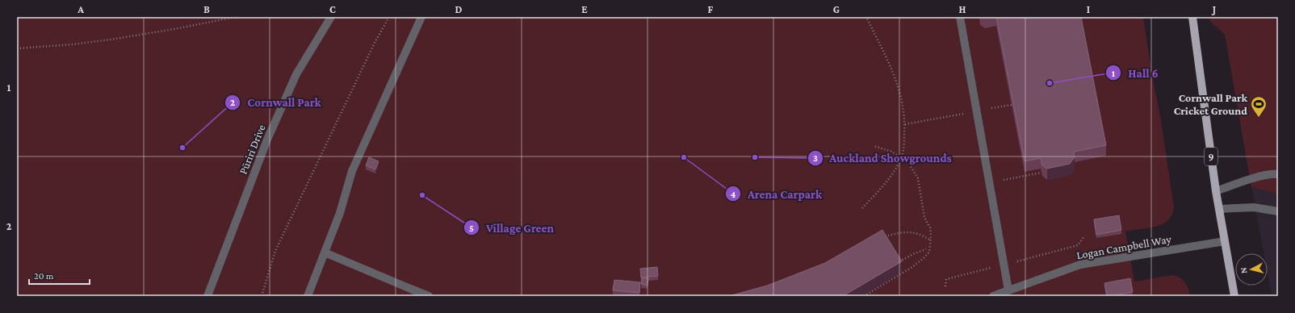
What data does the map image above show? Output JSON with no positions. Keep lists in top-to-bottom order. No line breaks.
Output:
{"streets":{"main road":["9"],"street":["Pūriri Drive","Logan Campbell Way"]},"crossings":[["9","Logan Campbell Way"]],"places":{"other":["Hall 6","Cornwall Park","Arena Carpark","Auckland Showgrounds","Village Green"],"sports":["Cornwall Park Cricket Ground"]},"scale_bar":"20 m","north":"left","grid":{"columns":["A","B","C","D","E","F","G","H","I","J"],"rows":["1","2"]}}
